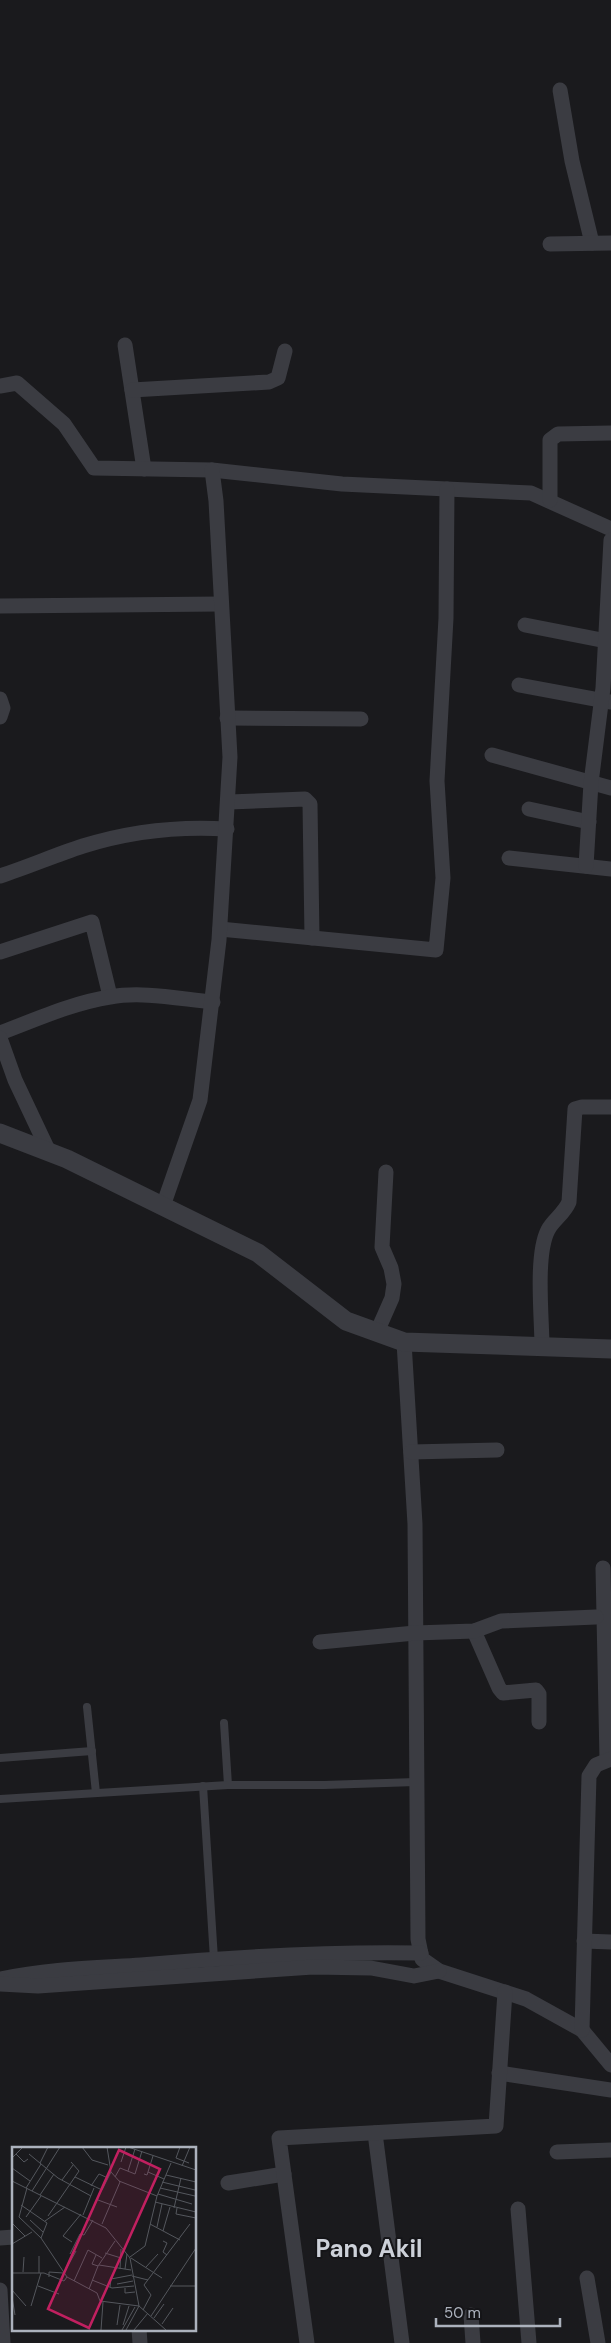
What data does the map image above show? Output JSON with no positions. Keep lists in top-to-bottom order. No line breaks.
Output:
{"districts":["Pano Akil"],"scale_bar":"50 m"}
